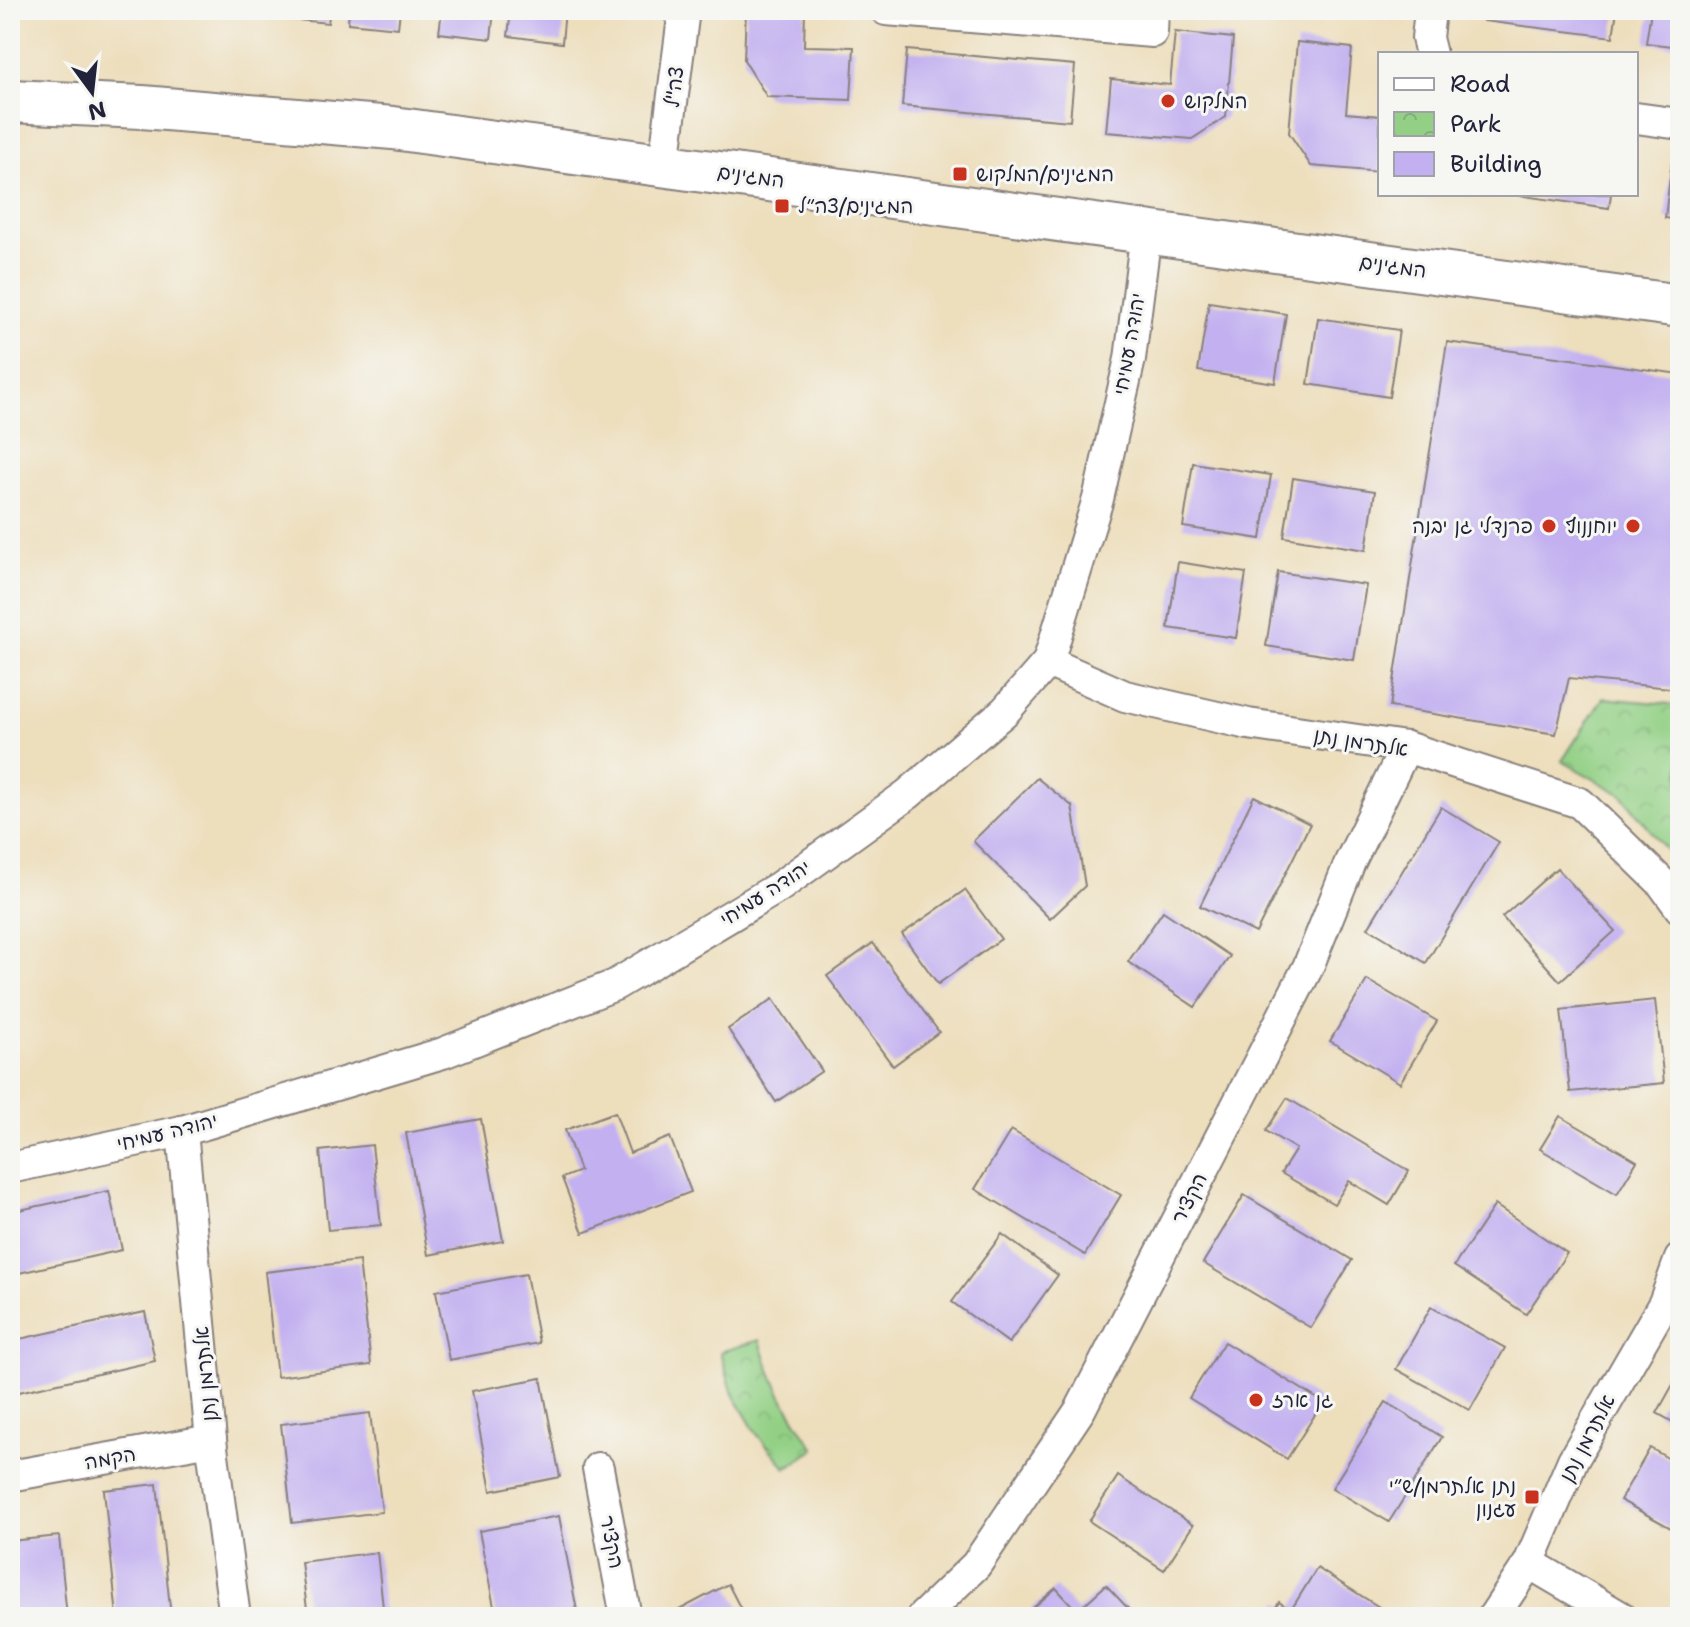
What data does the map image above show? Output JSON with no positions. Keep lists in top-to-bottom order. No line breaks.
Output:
{"streets":{"street":["צה\"ל","המגינים","יהודה עמיחי","אלתרמן נתן","הקציר","הקמה"]},"crossings":[["צה\"ל","המגינים"],["המגינים","יהודה עמיחי"],["יהודה עמיחי","אלתרמן נתן"],["אלתרמן נתן","הקציר"],["אלתרמן נתן","הקמה"]],"places":{"other":["המלקוש","פרנדלי גן יבנה","יוחננוף","גן ארז"],"transit":["המגינים/המלקוש","המגינים/צה״ל","נתן אלתרמן/ש״י עגנון"]},"legend":["Road","Park","Building"],"north":"bottom"}
